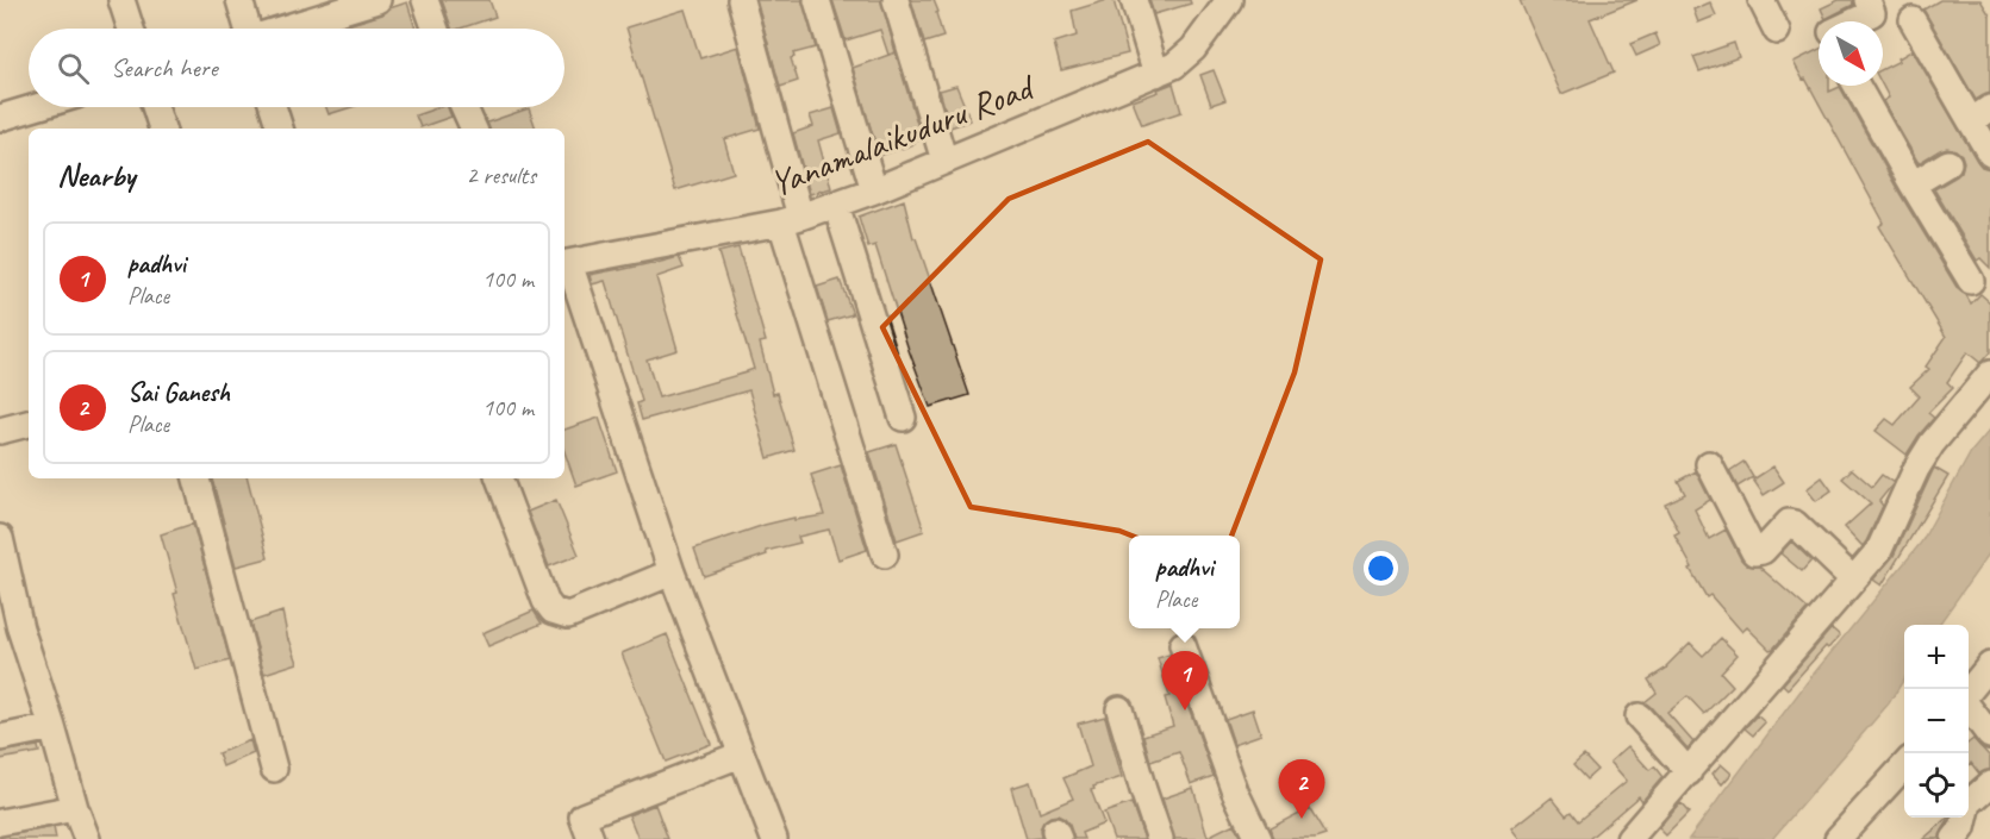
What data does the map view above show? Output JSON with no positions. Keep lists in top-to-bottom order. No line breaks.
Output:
{"streets":{"street":["Yanamalaikuduru Road"]},"north":"bottom right","page":{"search":"Search here","heading":["Nearby","2 results"],"list":[{"mark":"1","name":"padhvi","note":"Place","value":"100 m"},{"mark":"2","name":"Sai Ganesh","note":"Place","value":"100 m"}],"popup":["padhvi","Place"],"map_buttons":["+","−"],"pins":["1","2"]}}
